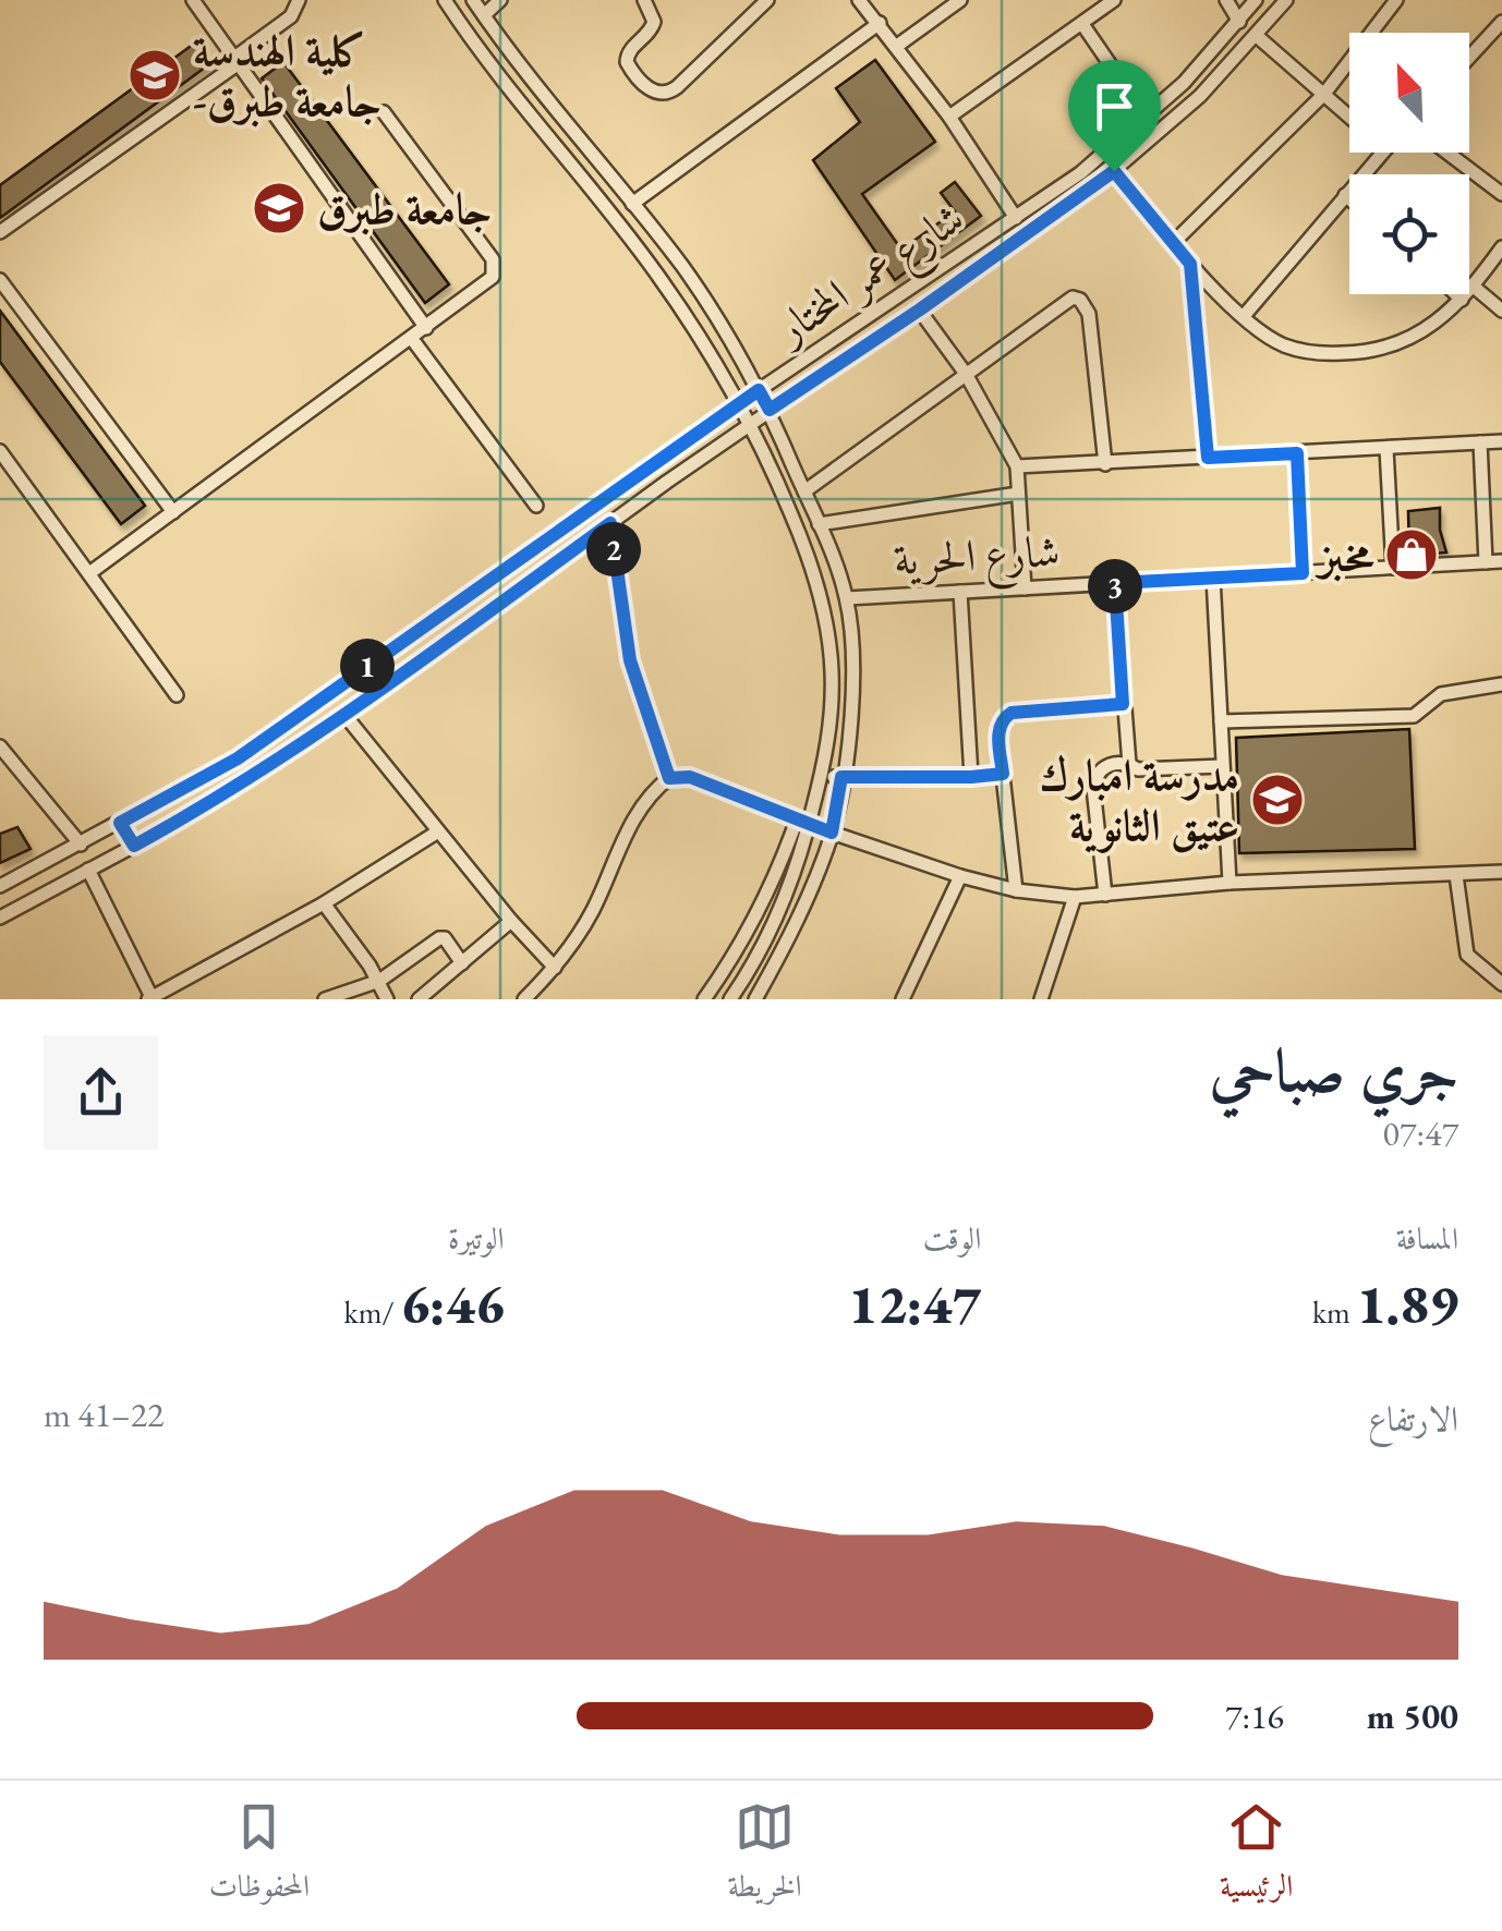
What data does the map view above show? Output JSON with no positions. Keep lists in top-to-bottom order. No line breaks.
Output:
{"streets":{"street":["شارع عمر المختار","شارع الحرية"]},"places":{"school or university":["كلية الهندسة -جامعة طبرق","جامعة طبرق","مدرسة امبارك عتيق الثانوية"],"shop":["مخبز"]},"north":"top left","page":{"pins":["2","3","1"],"heading":["جري صباحي","07:47"],"stats":[["المسافة","1.89 km"],["الوقت","12:47"],["الوتيرة","6:46 /km"]],"chart":["الارتفاع","22–41 m"],"list":[{"name":"500 m","note":"7:16"}],"tabs":["الرئيسية","الخريطة","المحفوظات"]}}
